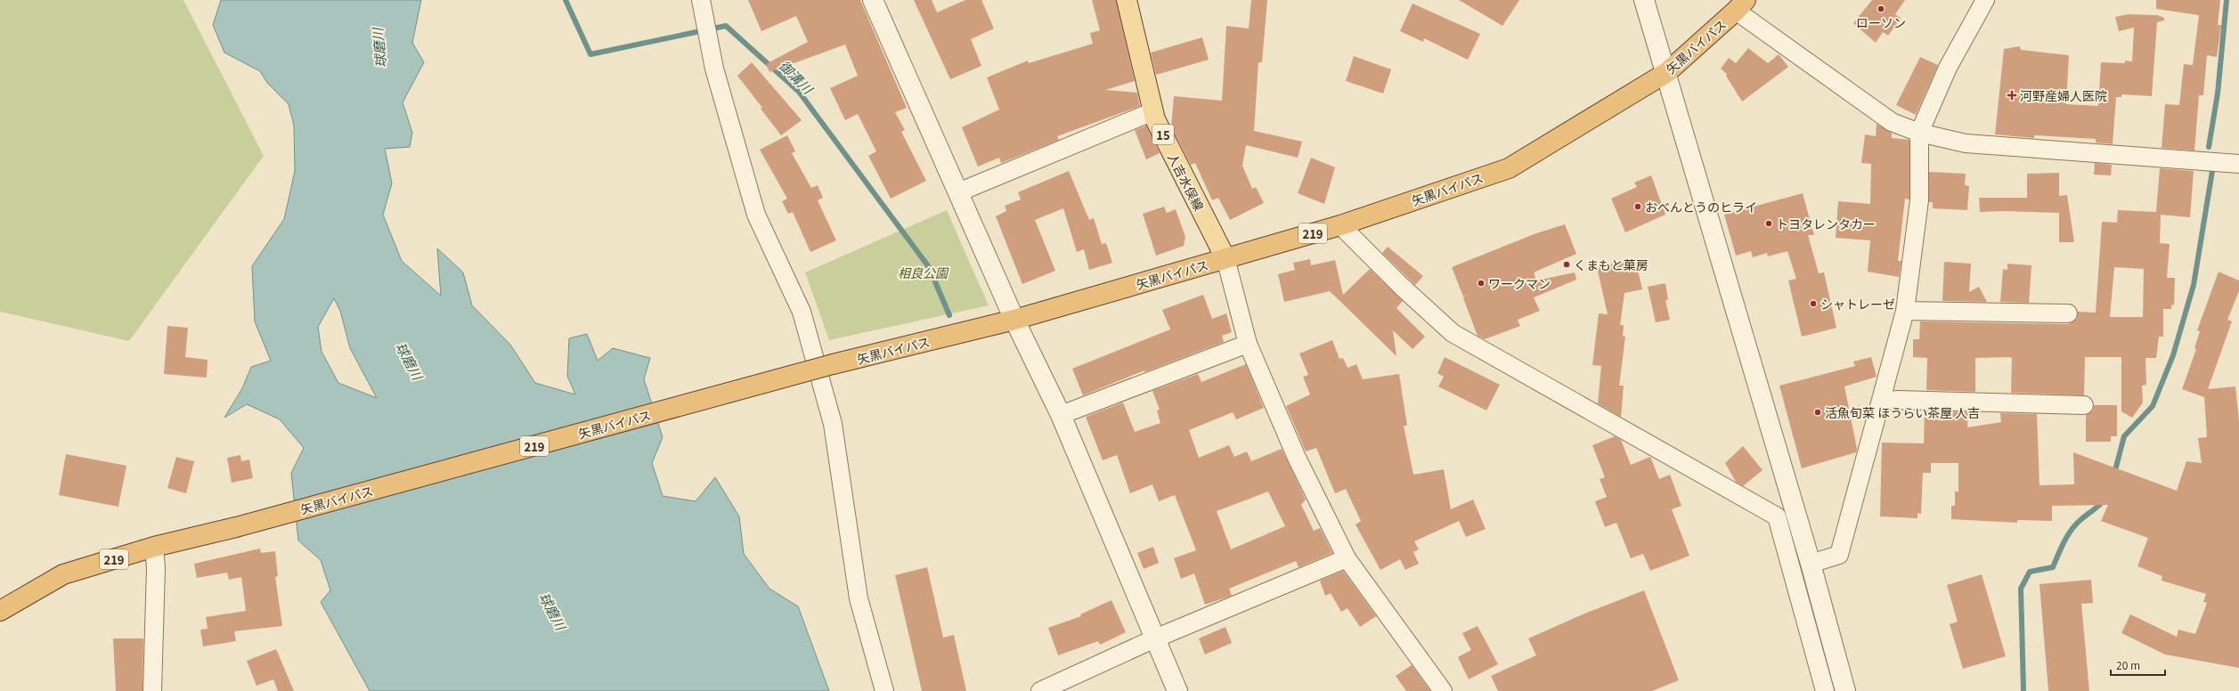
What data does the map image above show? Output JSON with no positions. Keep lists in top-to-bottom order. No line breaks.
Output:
{"streets":{"highway":["矢黒バイパス","219"],"main road":["15","人吉水俣線"]},"crossings":[["矢黒バイパス","人吉水俣線"]],"water":["球磨川","御溝川"],"parks":["相良公園"],"places":{"other":["ローソン","おべんとうのヒライ","トヨタレンタカー","くまもと菓房","ワークマン","シャトレーゼ","活魚旬菜 ほうらい茶屋 人吉"],"health":["河野産婦人医院"]},"scale_bar":"20 m"}
